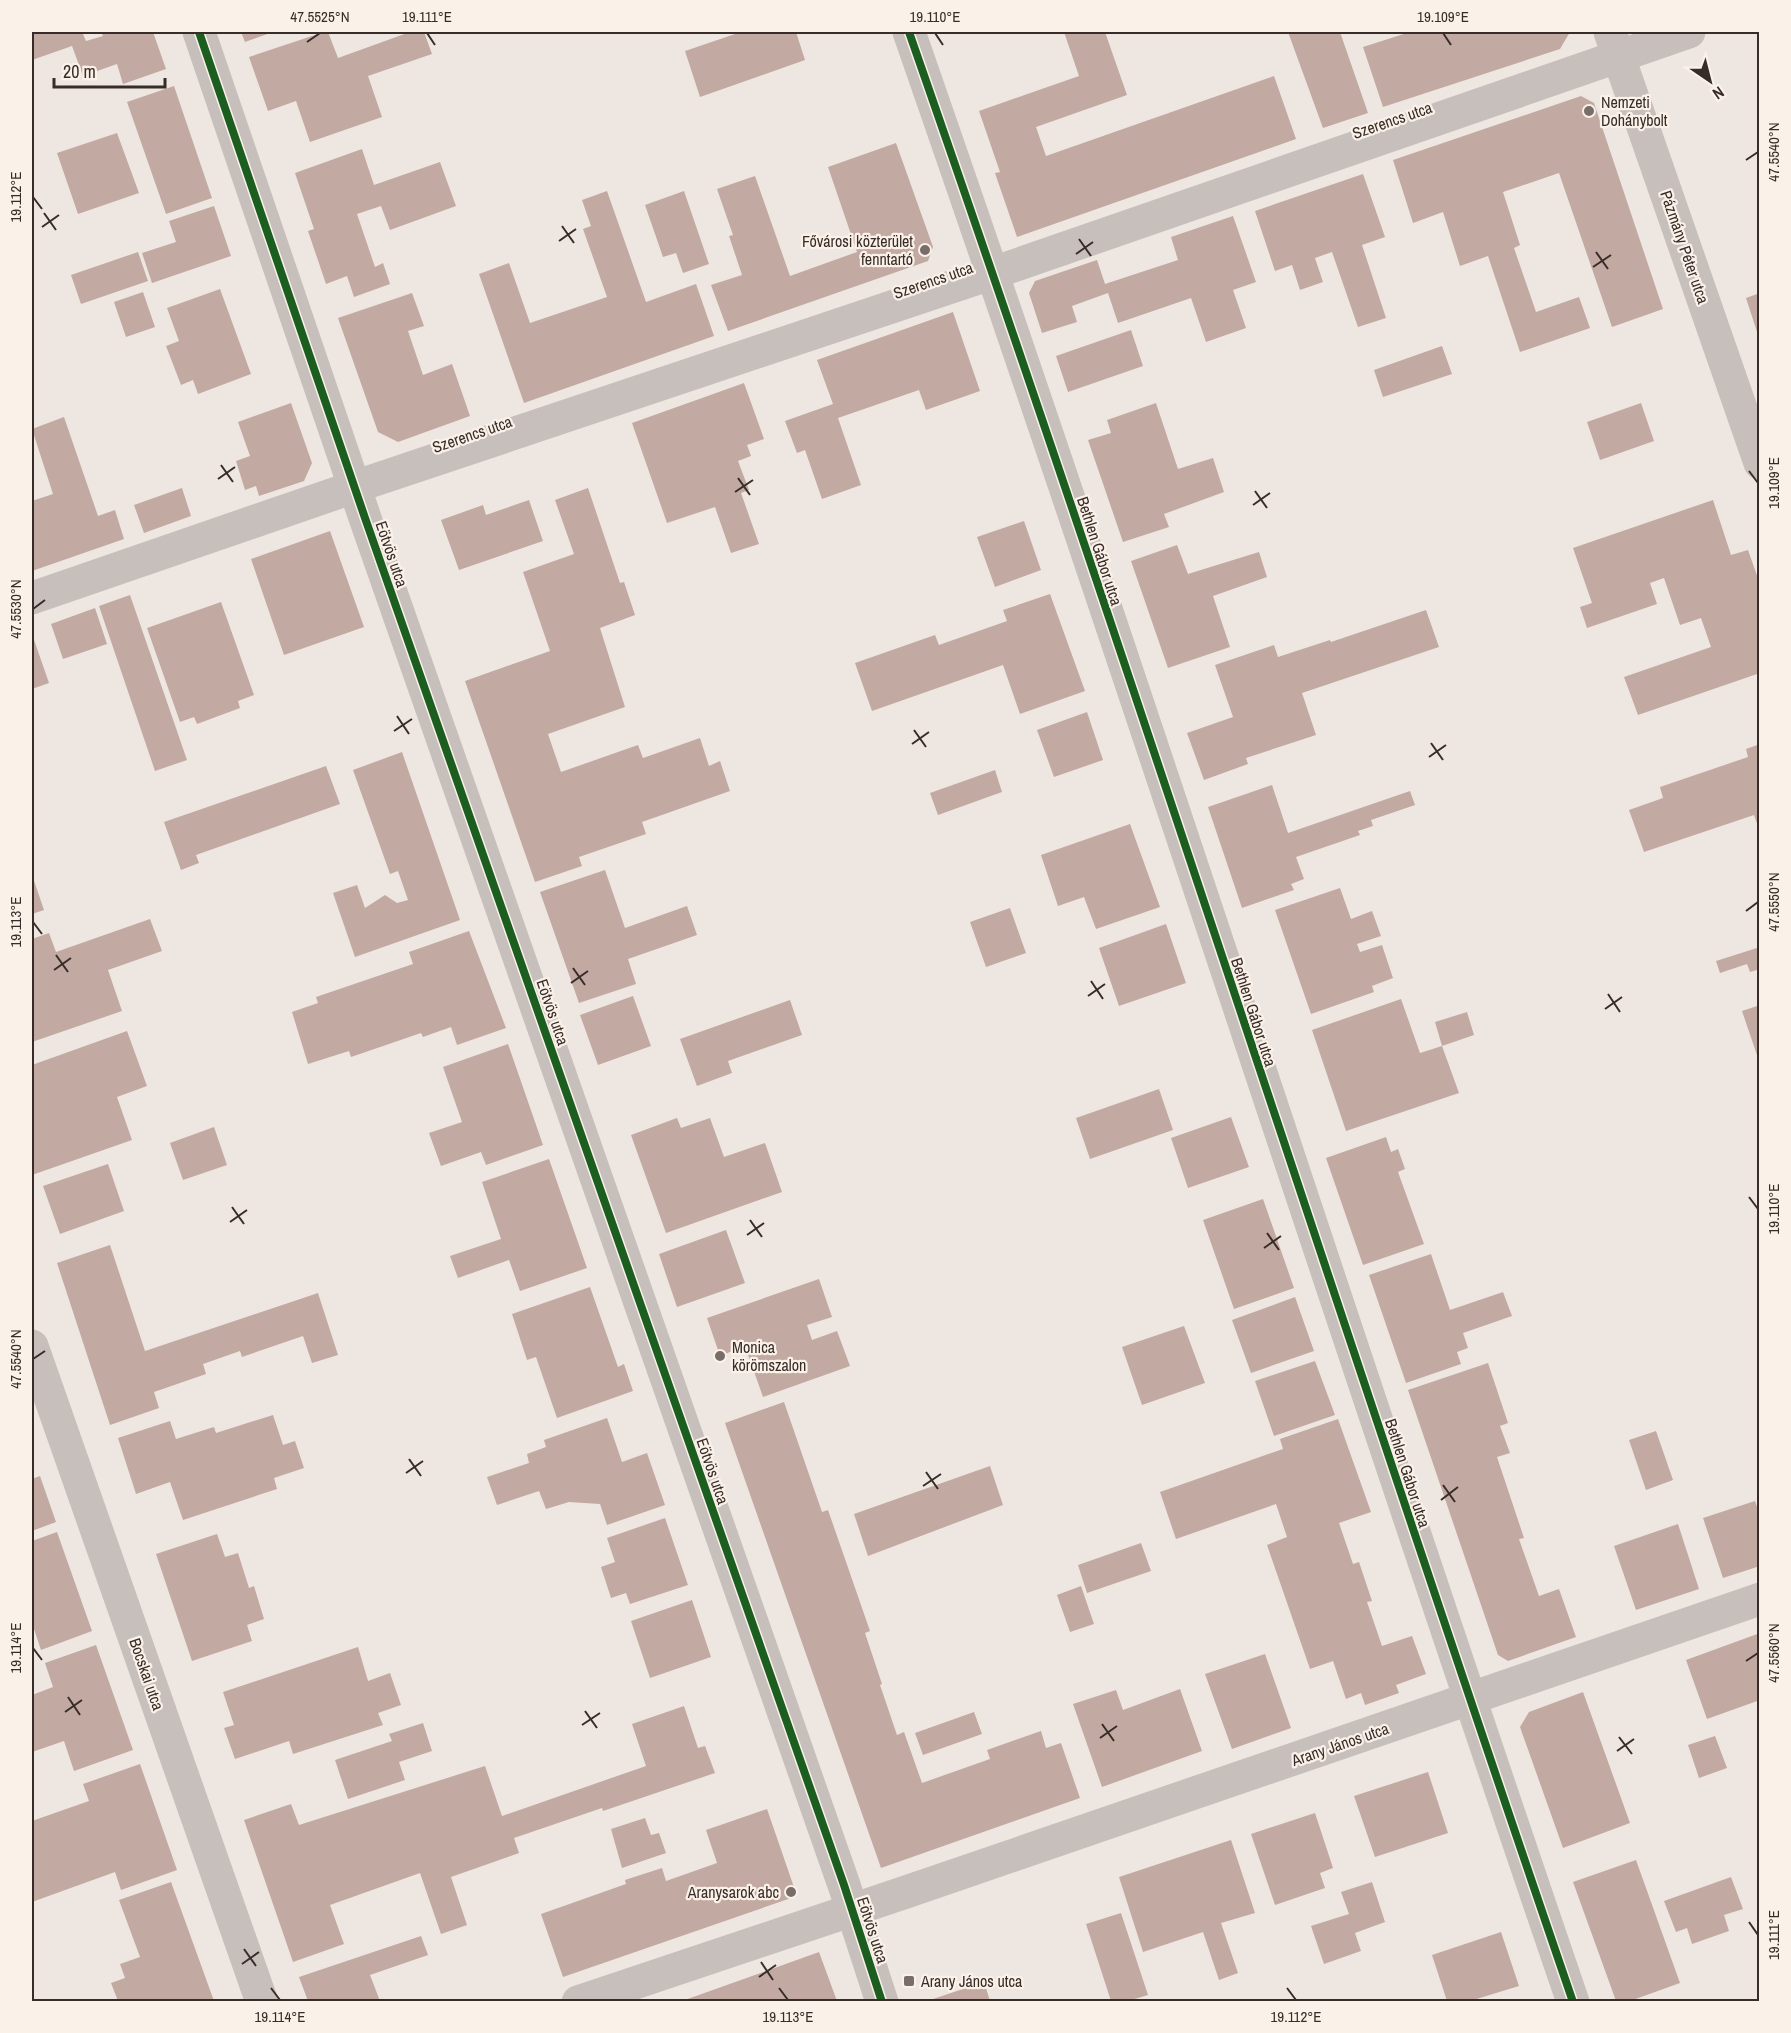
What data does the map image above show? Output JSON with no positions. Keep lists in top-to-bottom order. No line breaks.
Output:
{"streets":{"street":["Szerencs utca","Pázmány Péter utca","Bethlen Gábor utca","Eötvös utca","Bocskai utca","Arany János utca"]},"crossings":[["Szerencs utca","Pázmány Péter utca"],["Szerencs utca","Bethlen Gábor utca"],["Szerencs utca","Eötvös utca"],["Bethlen Gábor utca","Arany János utca"],["Eötvös utca","Arany János utca"]],"places":{"other":["Nemzeti Dohánybolt","Fővárosi közterület fenntartó","Monica körömszalon","Aranysarok abc"],"transit":["Arany János utca"]},"scale_bar":"20 m","north":"bottom right","coordinates":["47.5525°N","19.111°E","19.110°E","19.109°E","47.5540°N","19.112°E","47.5530°N","47.5550°N","19.113°E","19.114°E","47.5560°N"]}
